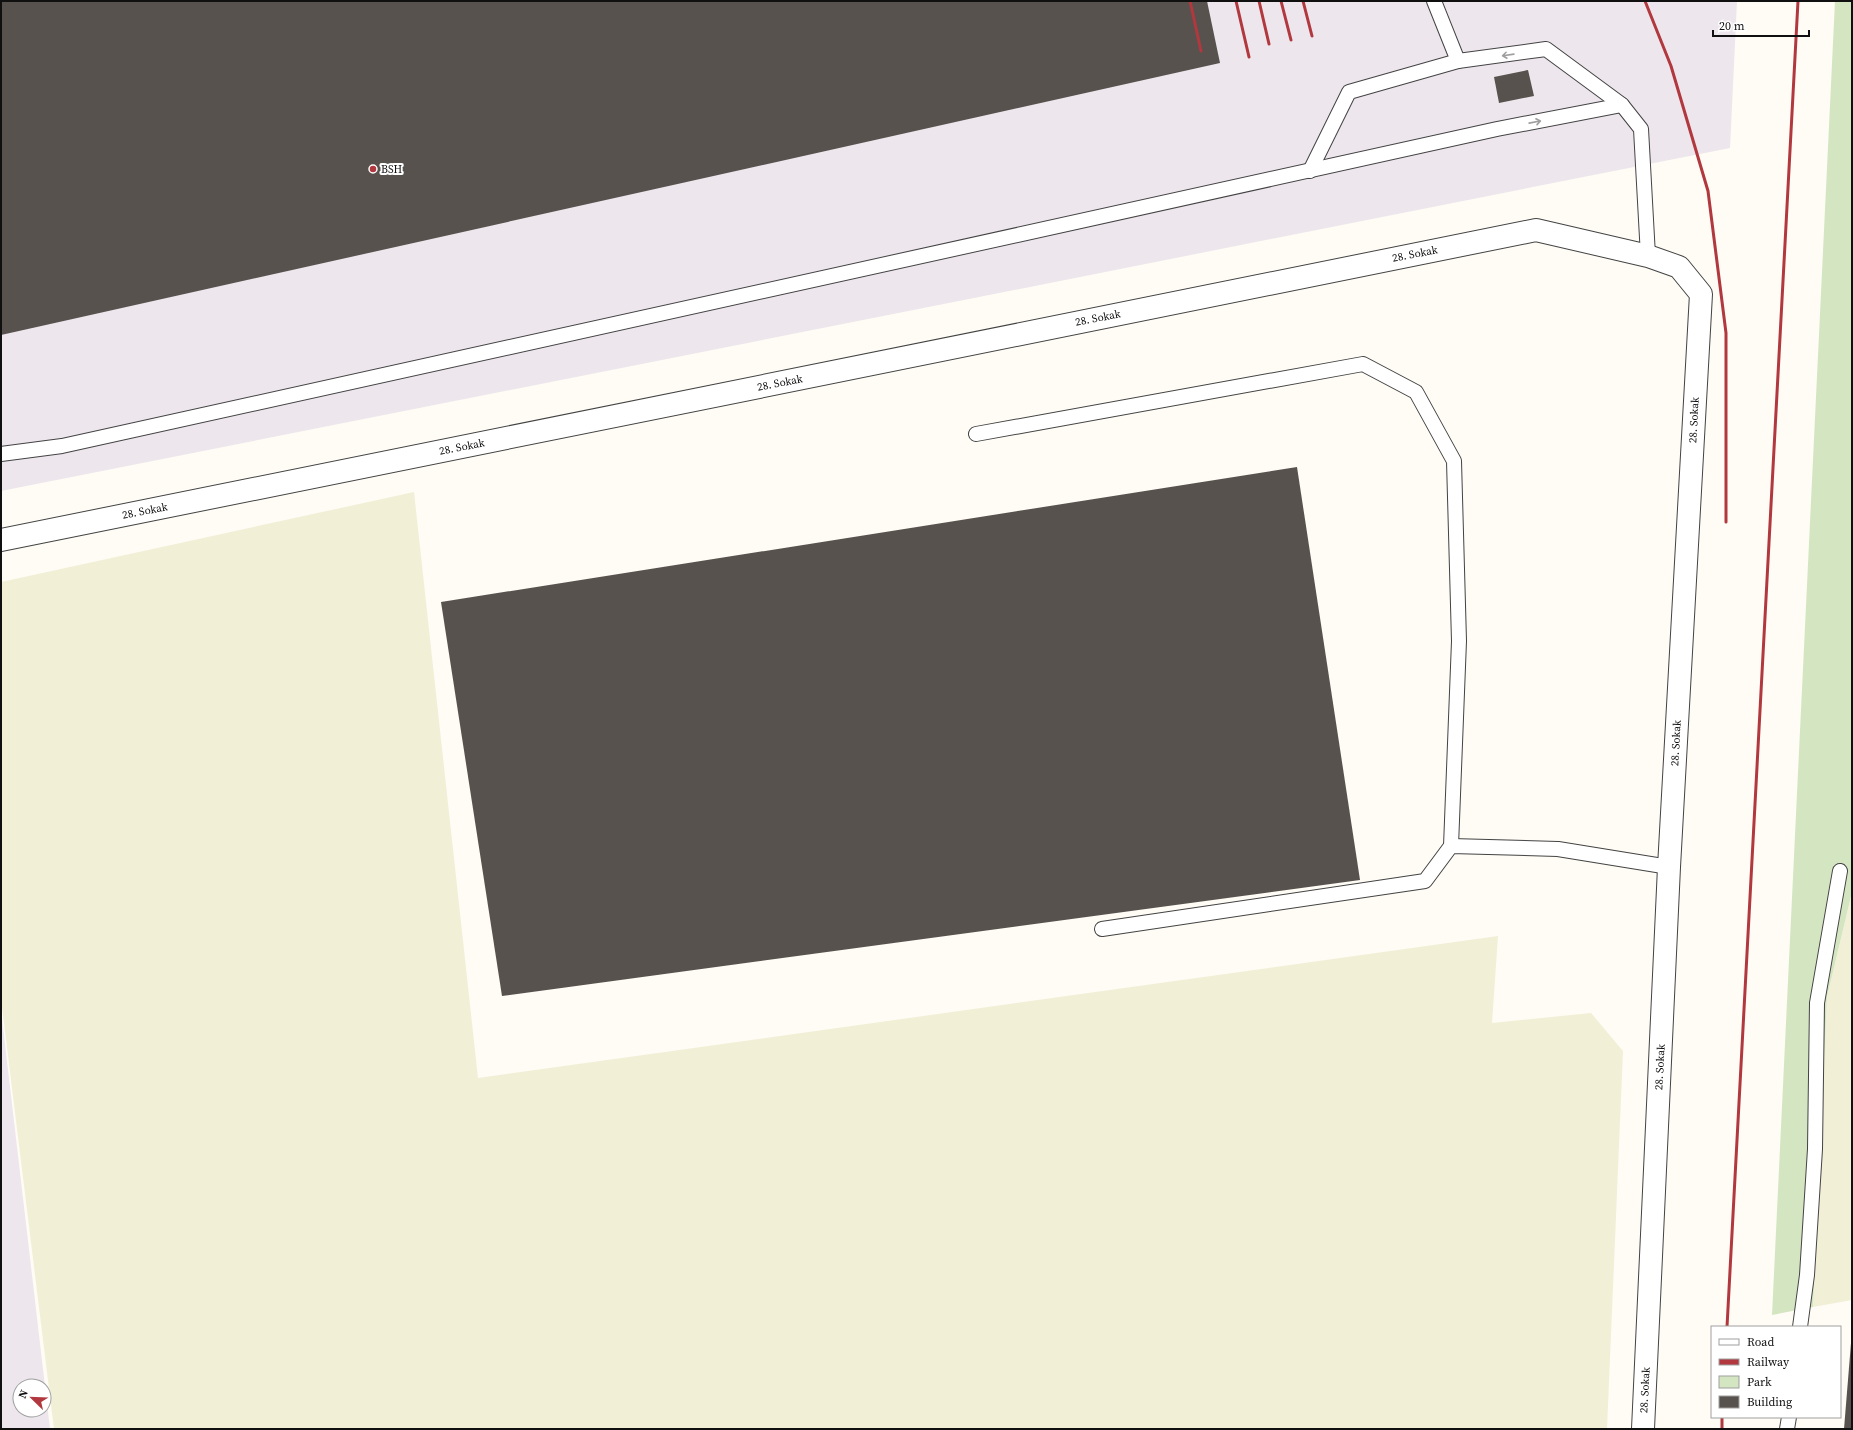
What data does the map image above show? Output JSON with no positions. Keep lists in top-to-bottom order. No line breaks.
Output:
{"streets":{"street":["28. Sokak"]},"places":["BSH"],"legend":["Road","Railway","Park","Building"],"scale_bar":"20 m","north":"top left"}
